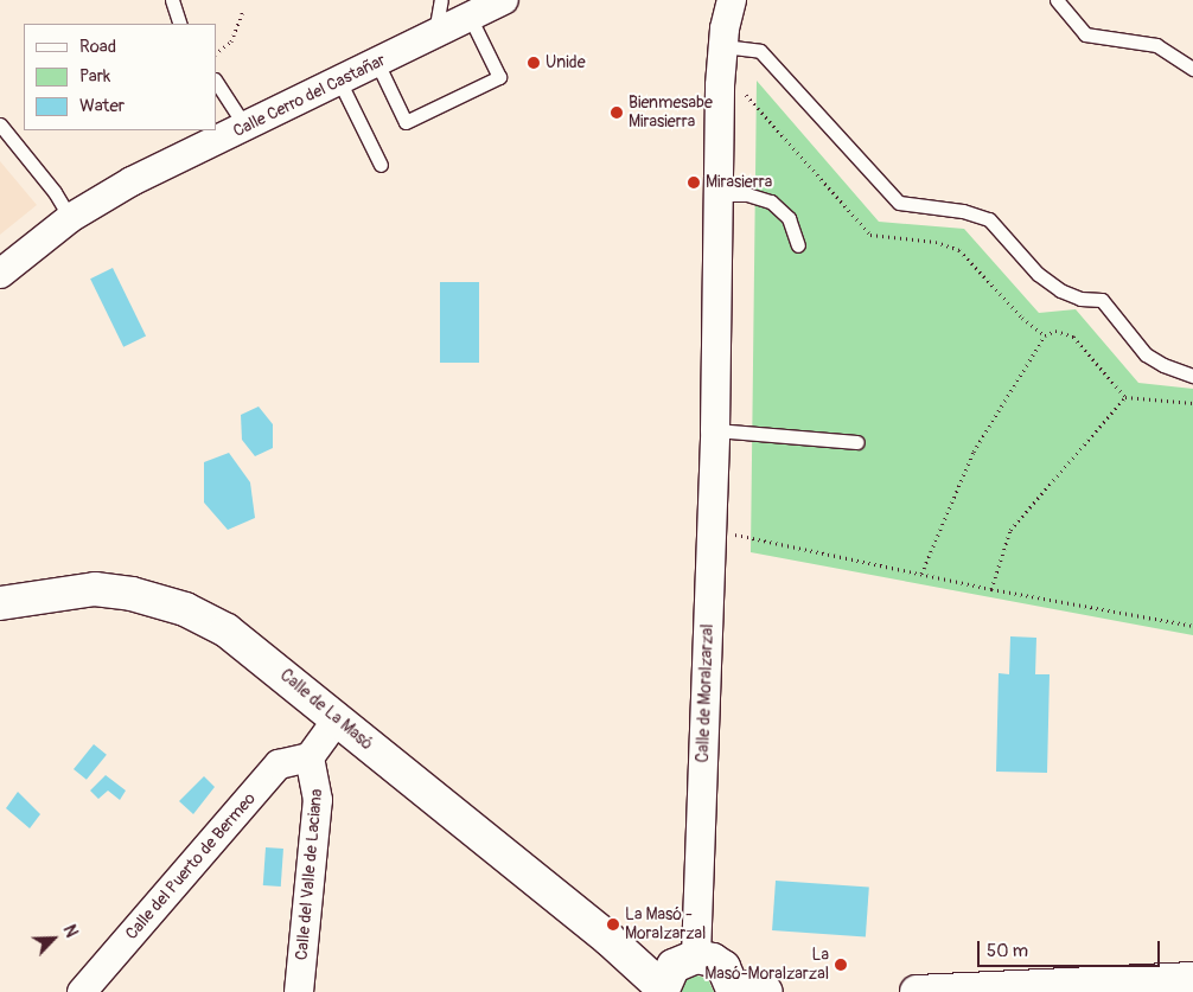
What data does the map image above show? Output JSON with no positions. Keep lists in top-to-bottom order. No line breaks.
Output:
{"streets":{"street":["Calle Cerro del Castañar","Calle de Moralzarzal","Calle de La Masó","Calle del Puerto de Bermeo","Calle del Valle de Laciana"]},"crossings":[["Calle de Moralzarzal","Calle de La Masó"],["Calle del Puerto de Bermeo","Calle del Valle de Laciana"]],"places":["Unide","Bienmesabe Mirasierra","Mirasierra","La Masó - Moralzarzal","La Masó-Moralzarzal"],"legend":["Road","Park","Water"],"scale_bar":"50 m","north":"top right"}
